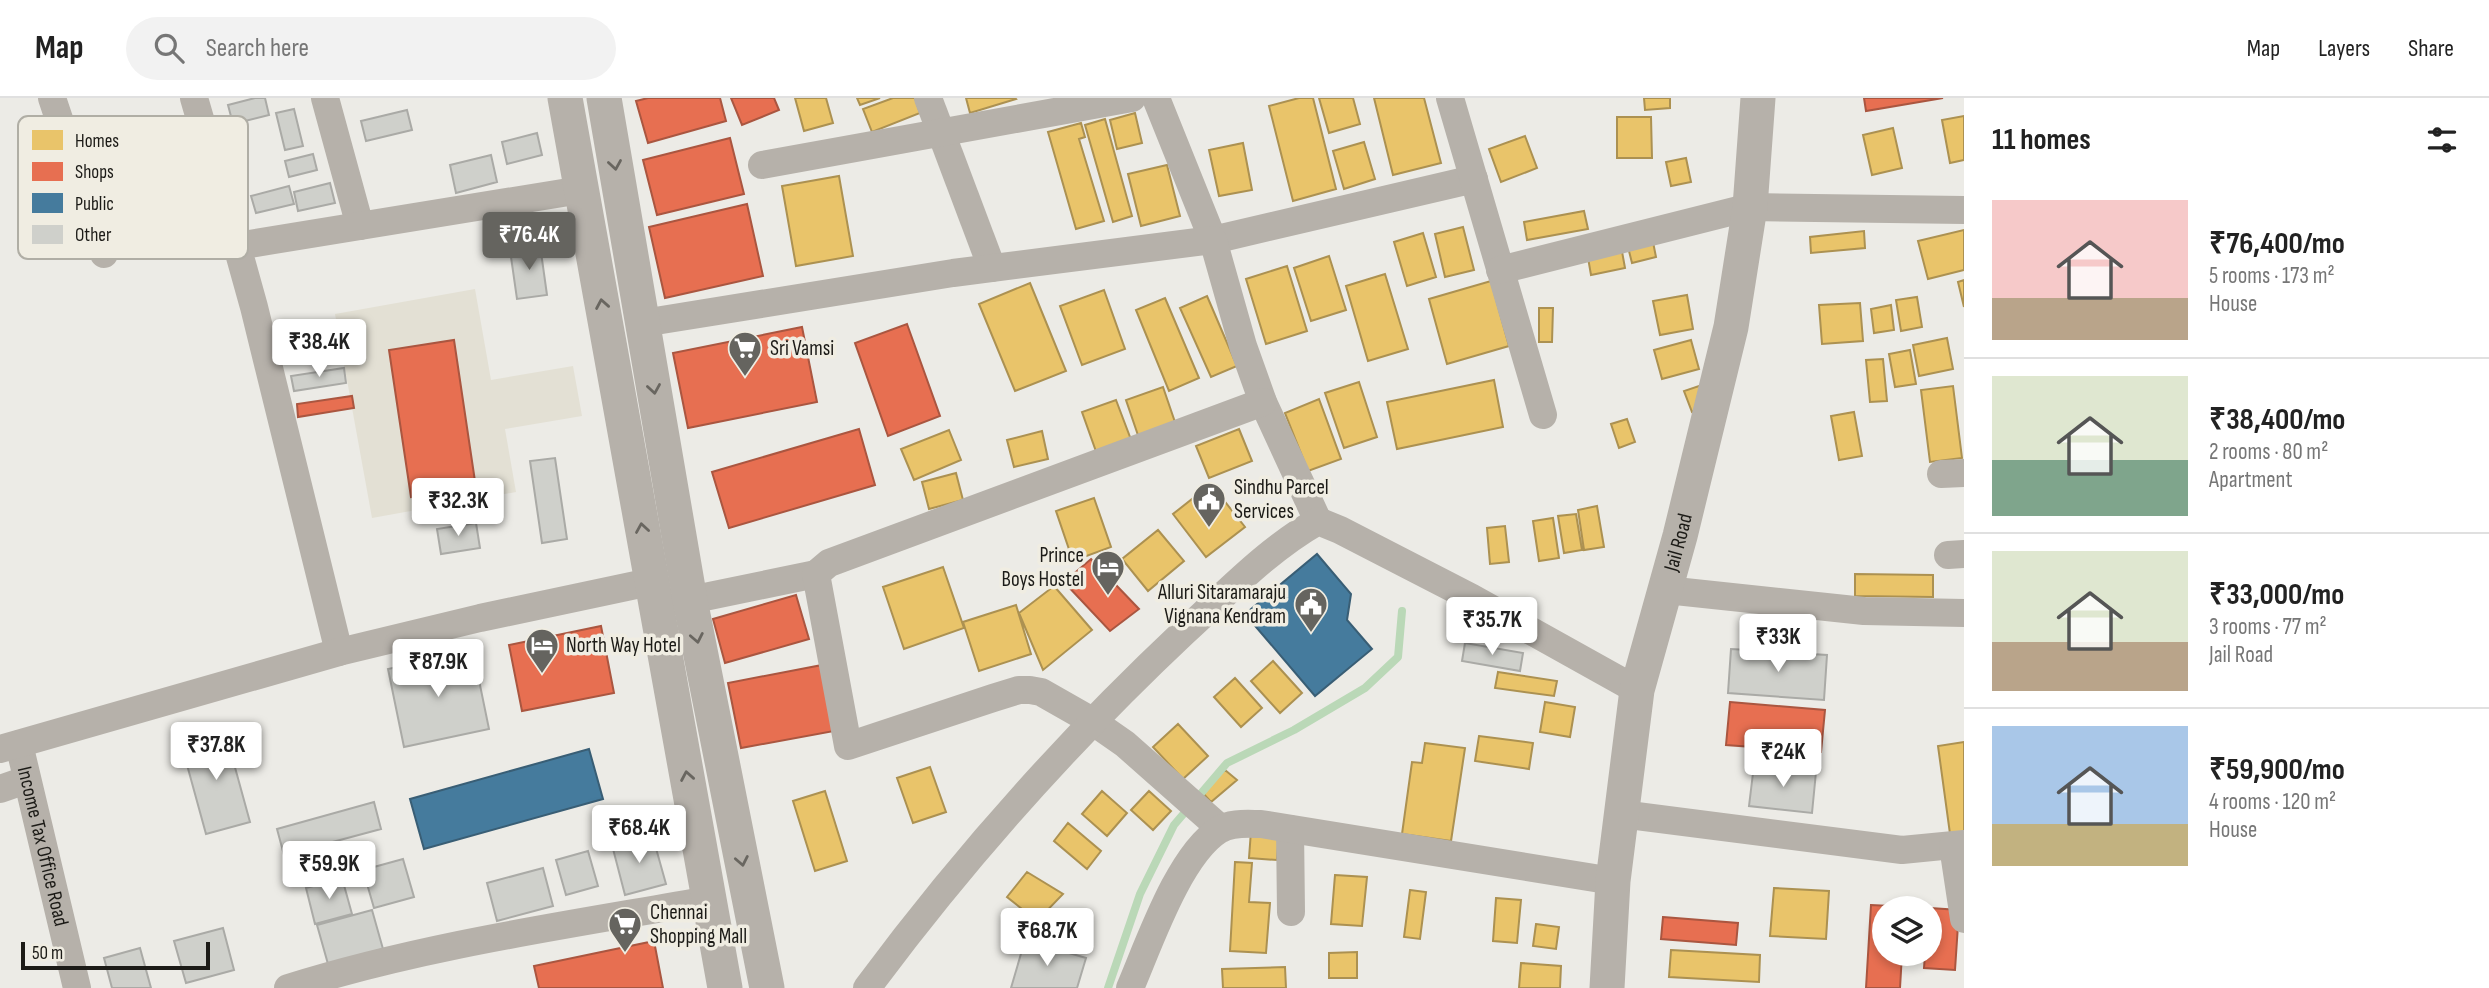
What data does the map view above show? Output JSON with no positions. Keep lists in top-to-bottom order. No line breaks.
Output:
{"streets":{"street":["Jail Road","Income Tax Office Road"]},"places":{"supermarket":["Sri Vamsi","Chennai Shopping Mall"],"public building":["Sindhu Parcel Services","Alluri Sitaramaraju Vignana Kendram"],"hotel":["Prince Boys Hostel","North Way Hotel"]},"legend":["Homes","Shops","Public","Other"],"scale_bar":"50 m","page":{"header":"Map","search":"Search here","nav":["Map","Layers","Share"],"heading":"11 homes","list":[{"name":"₹76,400/mo","note":"5 rooms · 173 m² · House"},{"name":"₹38,400/mo","note":"2 rooms · 80 m² · Apartment"},{"name":"₹33,000/mo","note":"3 rooms · 77 m² · Jail Road"},{"name":"₹59,900/mo","note":"4 rooms · 120 m² · House"}],"price":["₹76.4K","₹38.4K","₹32.3K","₹35.7K","₹33K","₹87.9K","₹37.8K","₹24K","₹68.4K","₹59.9K","₹68.7K"],"scale":"50 m"}}
